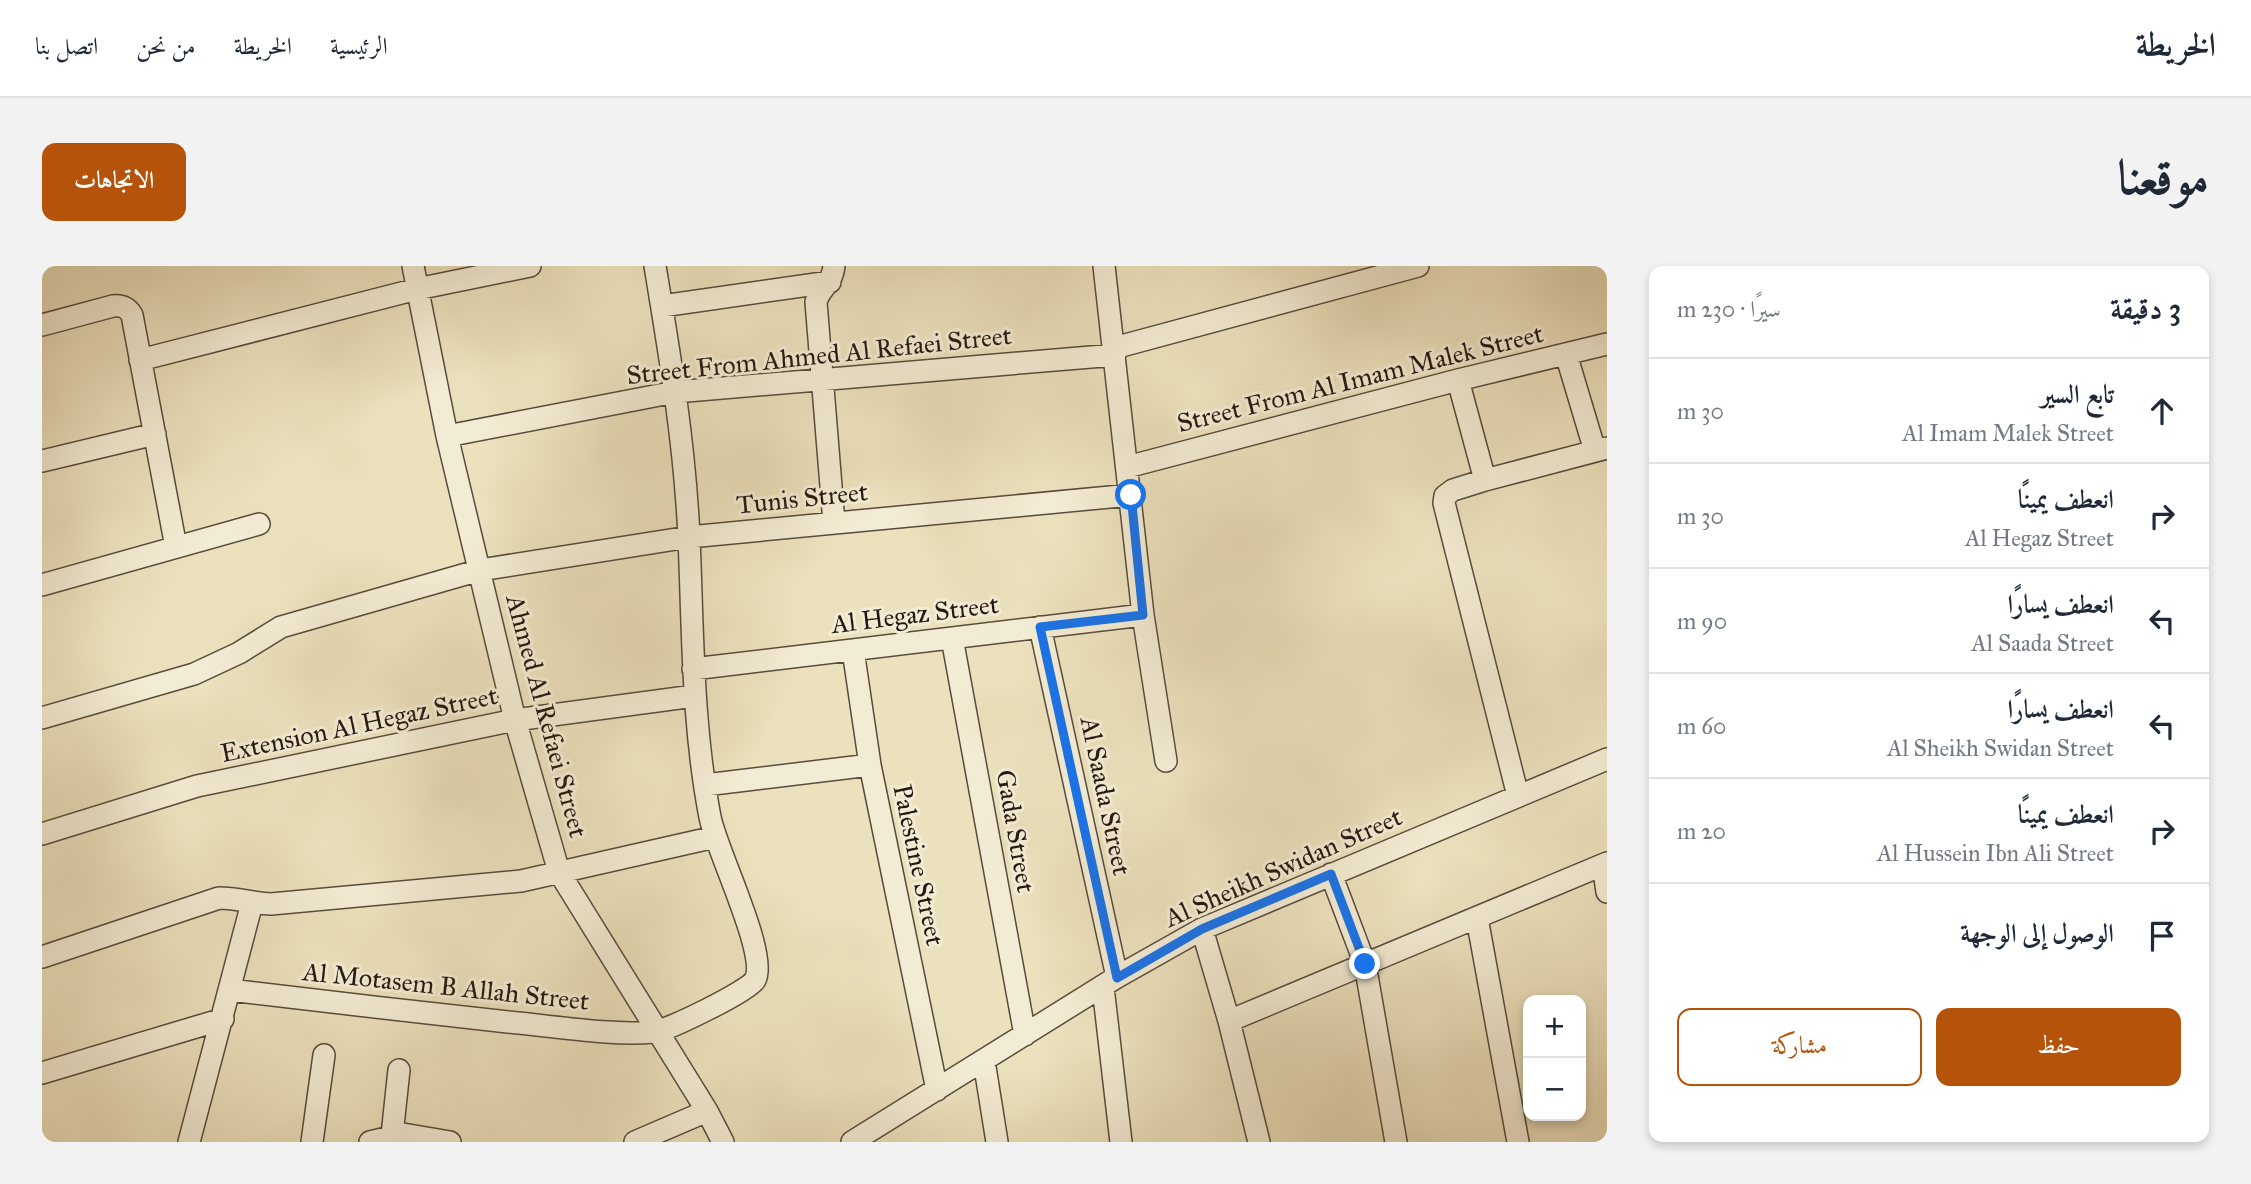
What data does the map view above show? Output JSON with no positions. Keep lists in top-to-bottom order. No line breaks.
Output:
{"streets":{"street":["Street From Ahmed Al Refaei Street","Street From Al Imam Malek Street","Tunis Street","Al Hegaz Street","Ahmed Al Refaei Street","Extension Al Hegaz Street","Al Saada Street","Gada Street","Palestine Street","Al Sheikh Swidan Street","Al Motasem B Allah Street"]},"crossings":[["Street From Ahmed Al Refaei Street","Ahmed Al Refaei Street"],["Tunis Street","Ahmed Al Refaei Street"],["Al Hegaz Street","Al Saada Street"],["Al Hegaz Street","Gada Street"],["Al Hegaz Street","Palestine Street"],["Ahmed Al Refaei Street","Extension Al Hegaz Street"],["Ahmed Al Refaei Street","Al Motasem B Allah Street"],["Al Saada Street","Al Sheikh Swidan Street"],["Gada Street","Al Sheikh Swidan Street"],["Palestine Street","Al Sheikh Swidan Street"]],"page":{"header":"الخريطة","nav":["الرئيسية","الخريطة","من نحن","اتصل بنا"],"title":"موقعنا","buttons":["الاتجاهات",["حفظ","مشاركة"]],"heading":["3 دقيقة","سيرًا · 230 m"],"list":[["تابع السير","Al Imam Malek Street","30 m"],["انعطف يمينًا","Al Hegaz Street","30 m"],["انعطف يسارًا","Al Saada Street","90 m"],["انعطف يسارًا","Al Sheikh Swidan Street","60 m"],["انعطف يمينًا","Al Hussein Ibn Ali Street","20 m"],"الوصول إلى الوجهة"],"map_buttons":["+","−"]}}
